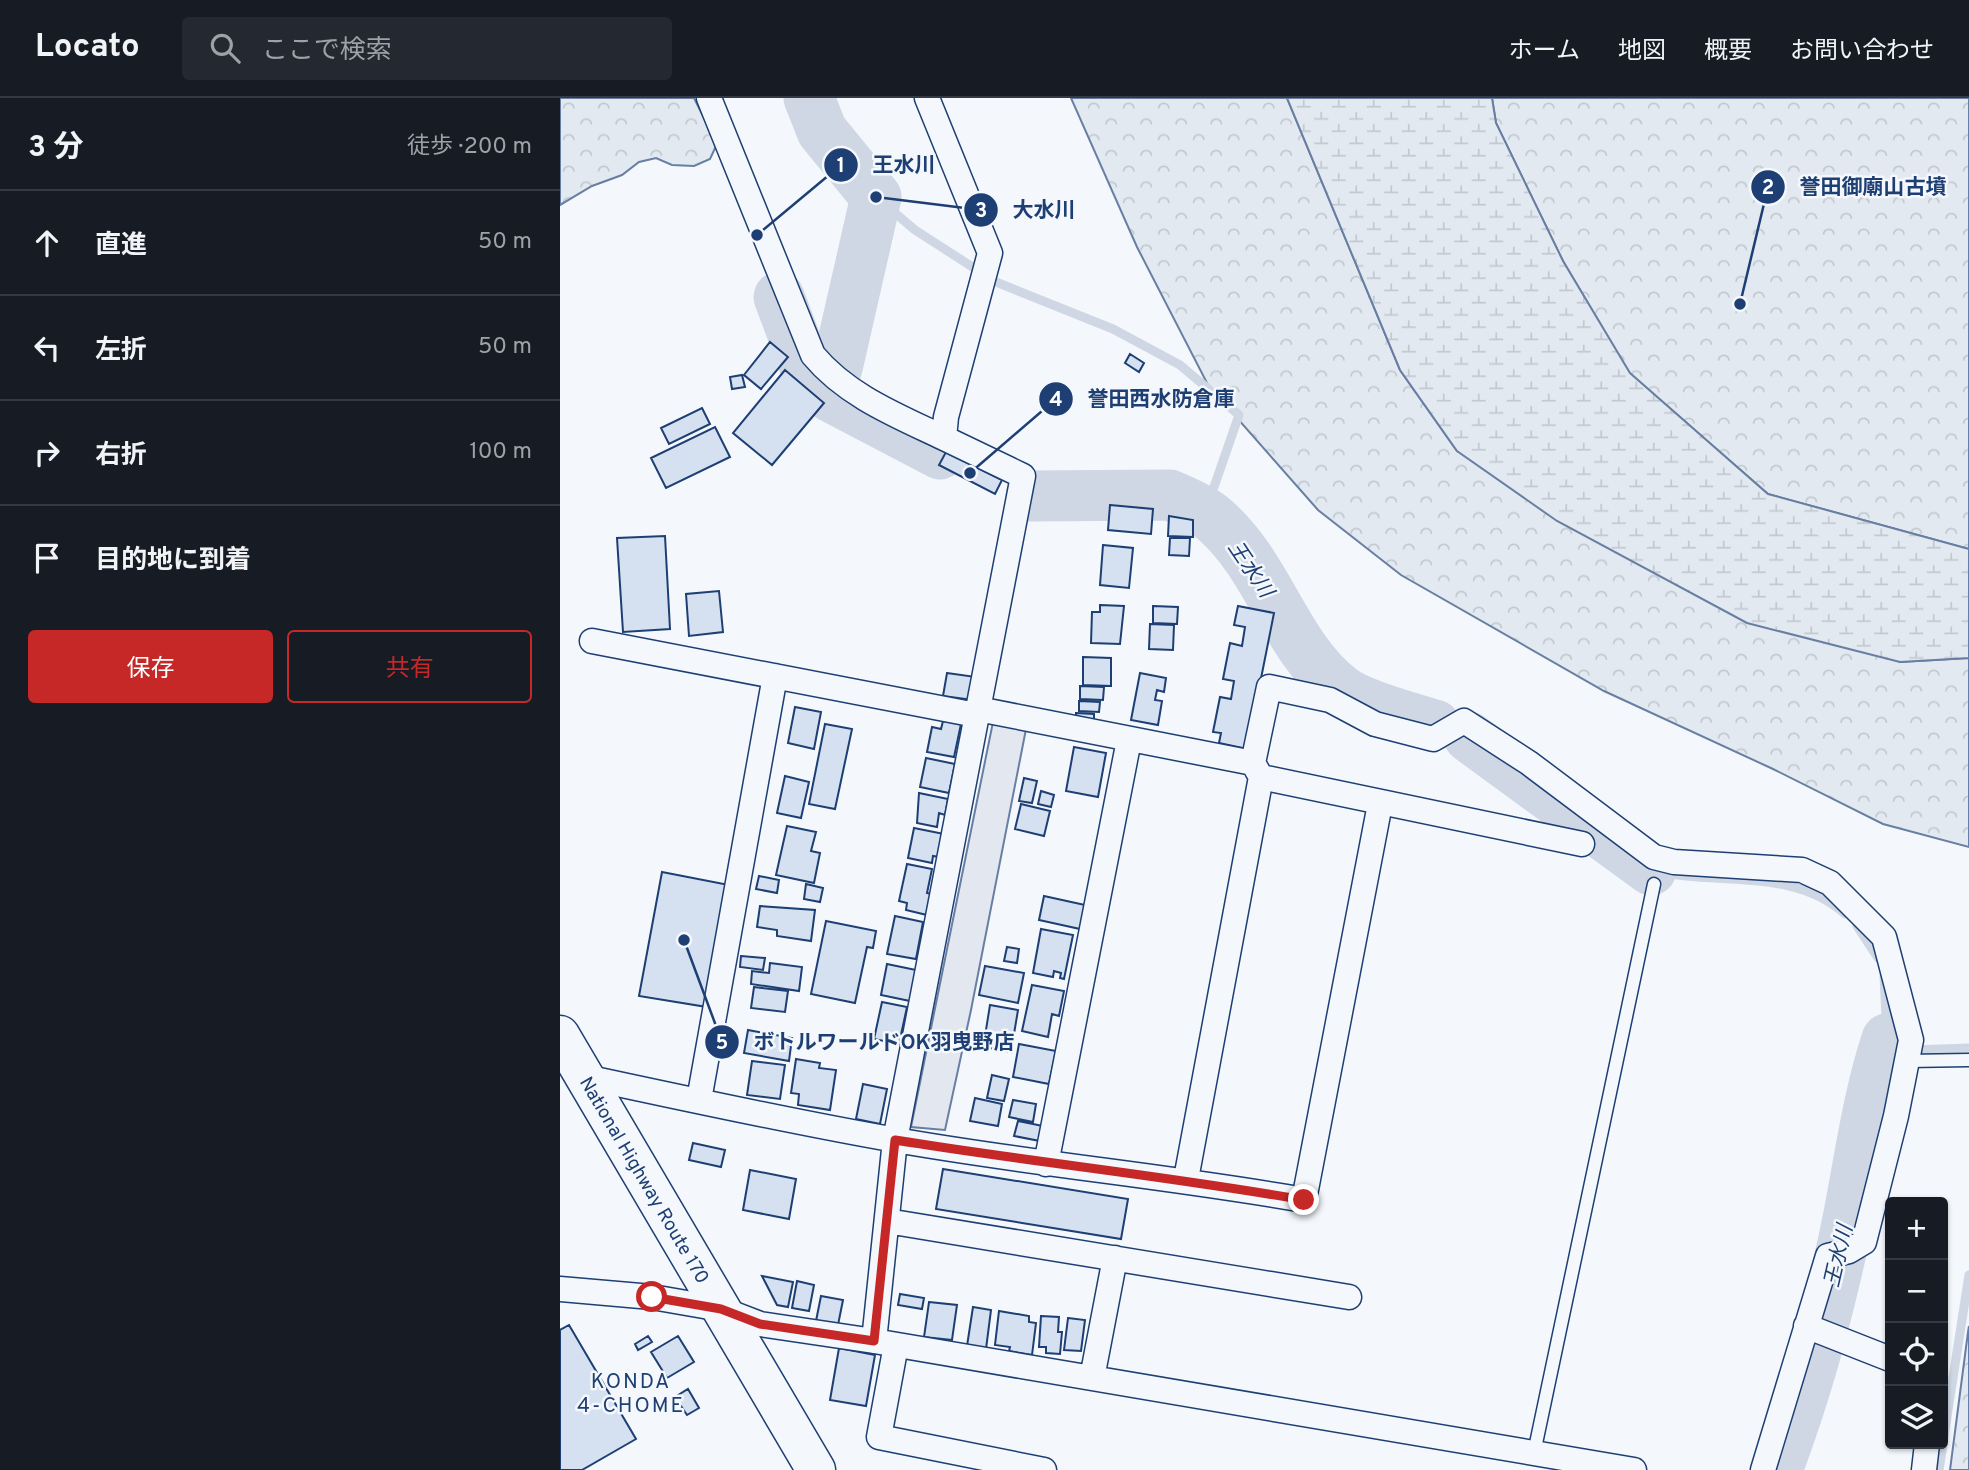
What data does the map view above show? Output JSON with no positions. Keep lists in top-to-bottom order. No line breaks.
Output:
{"streets":{"highway":["National Highway Route 170"]},"districts":["KONDA 4-CHOME"],"water":["王水川"],"places":["大水川","王水川","誉田御廟山古墳","誉田西水防倉庫","ボトルワールドOK羽曳野店"],"page":{"header":"Locato","search":"ここで検索","nav":["ホーム","地図","概要","お問い合わせ"],"heading":["3 分","徒歩 · 200 m"],"list":[["直進","50 m"],["左折","50 m"],["右折","100 m"],"目的地に到着"],"buttons":["保存","共有"],"map_buttons":["+","−"]}}
